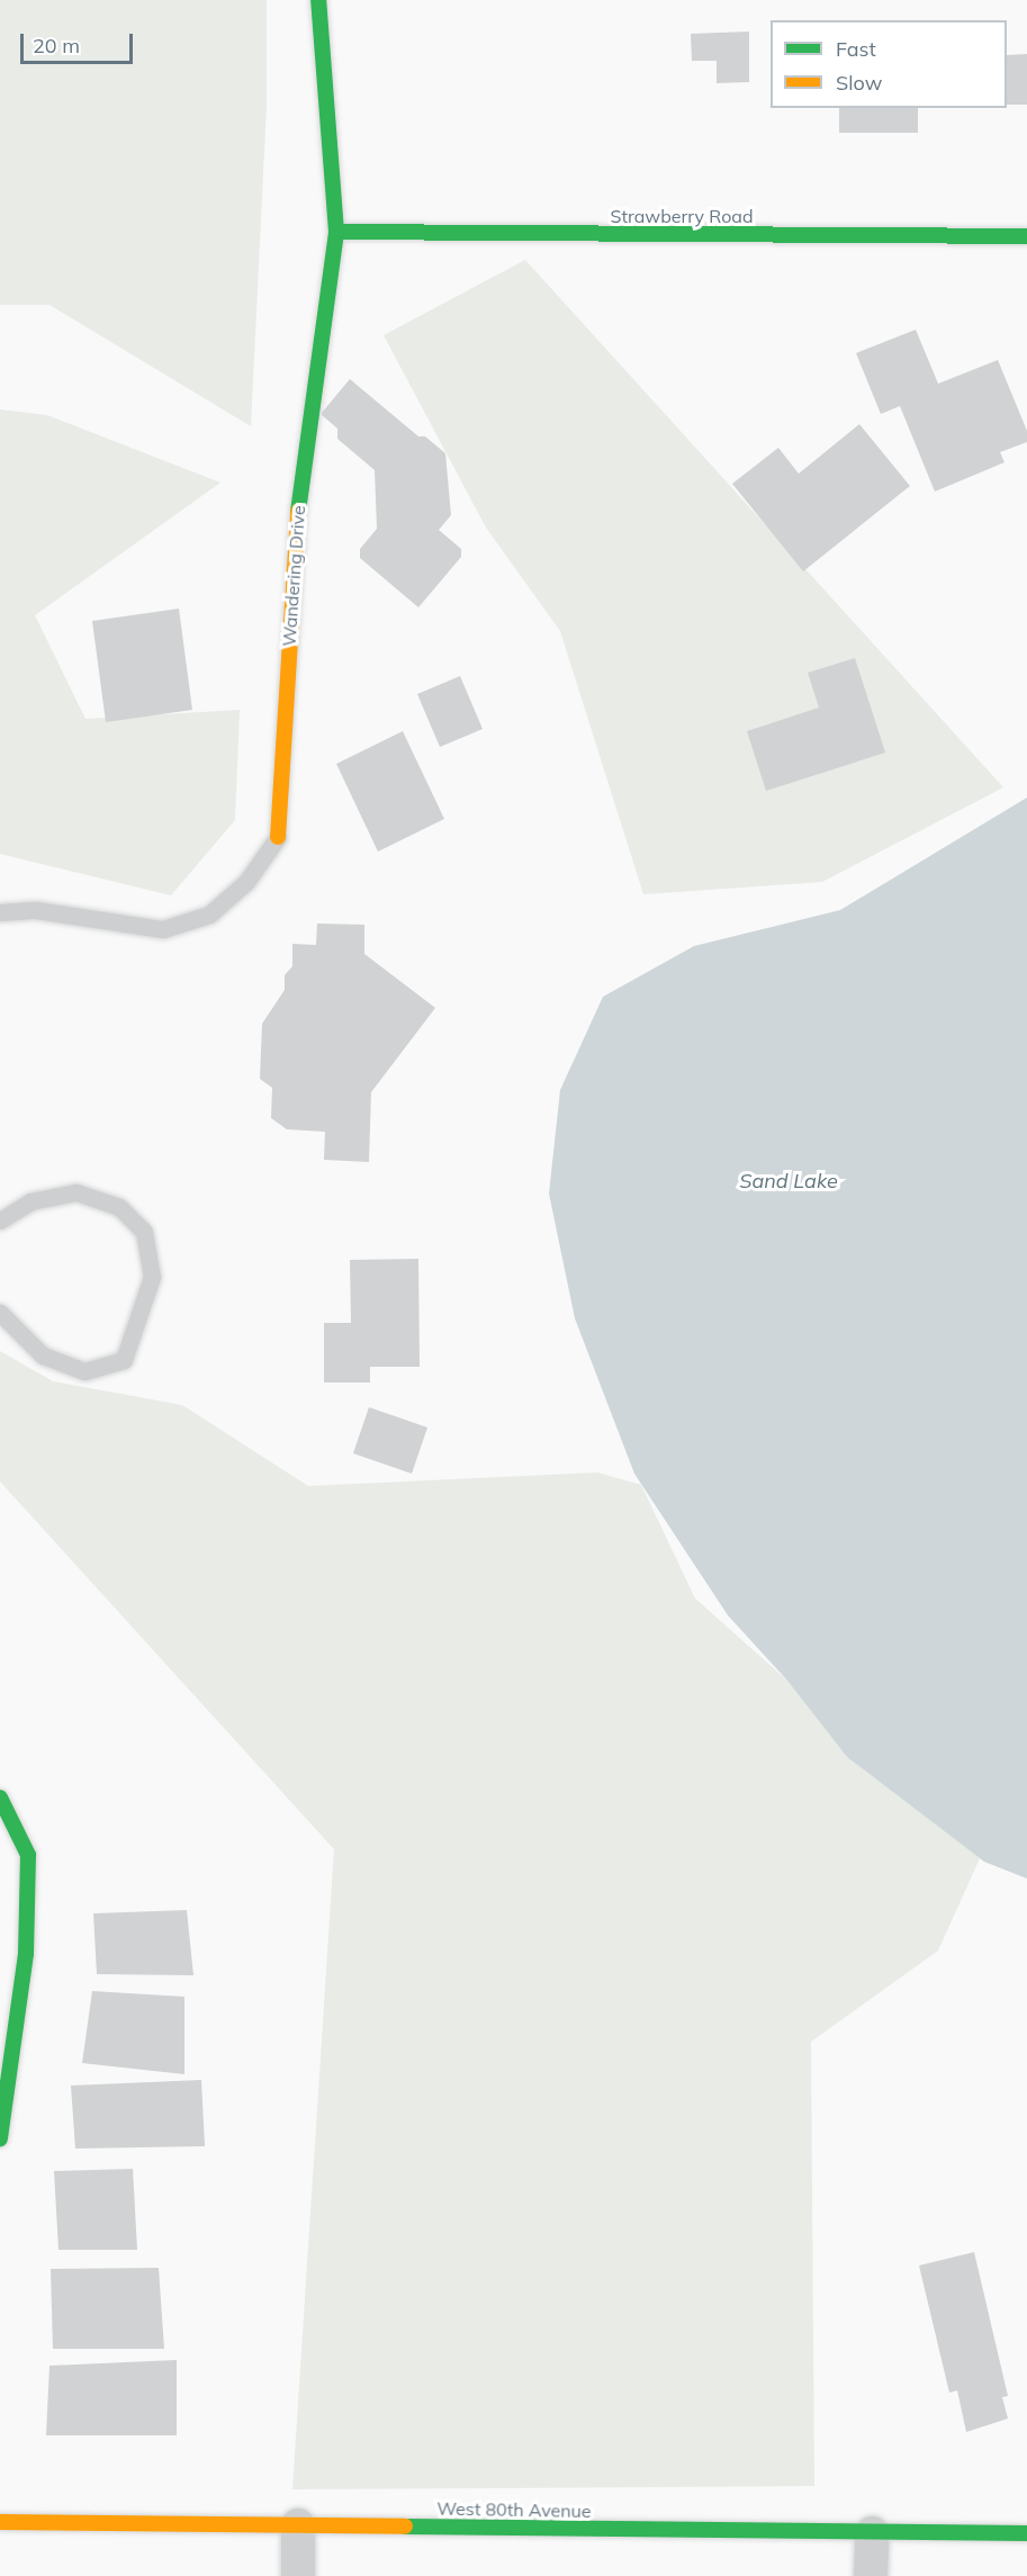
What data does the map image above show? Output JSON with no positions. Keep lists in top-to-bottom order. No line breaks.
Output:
{"streets":{"street":["Strawberry Road","Wandering Drive","West 80th Avenue"]},"crossings":[["Strawberry Road","Wandering Drive"]],"water":["Sand Lake"],"legend":["Fast","Slow"],"scale_bar":"20 m"}
